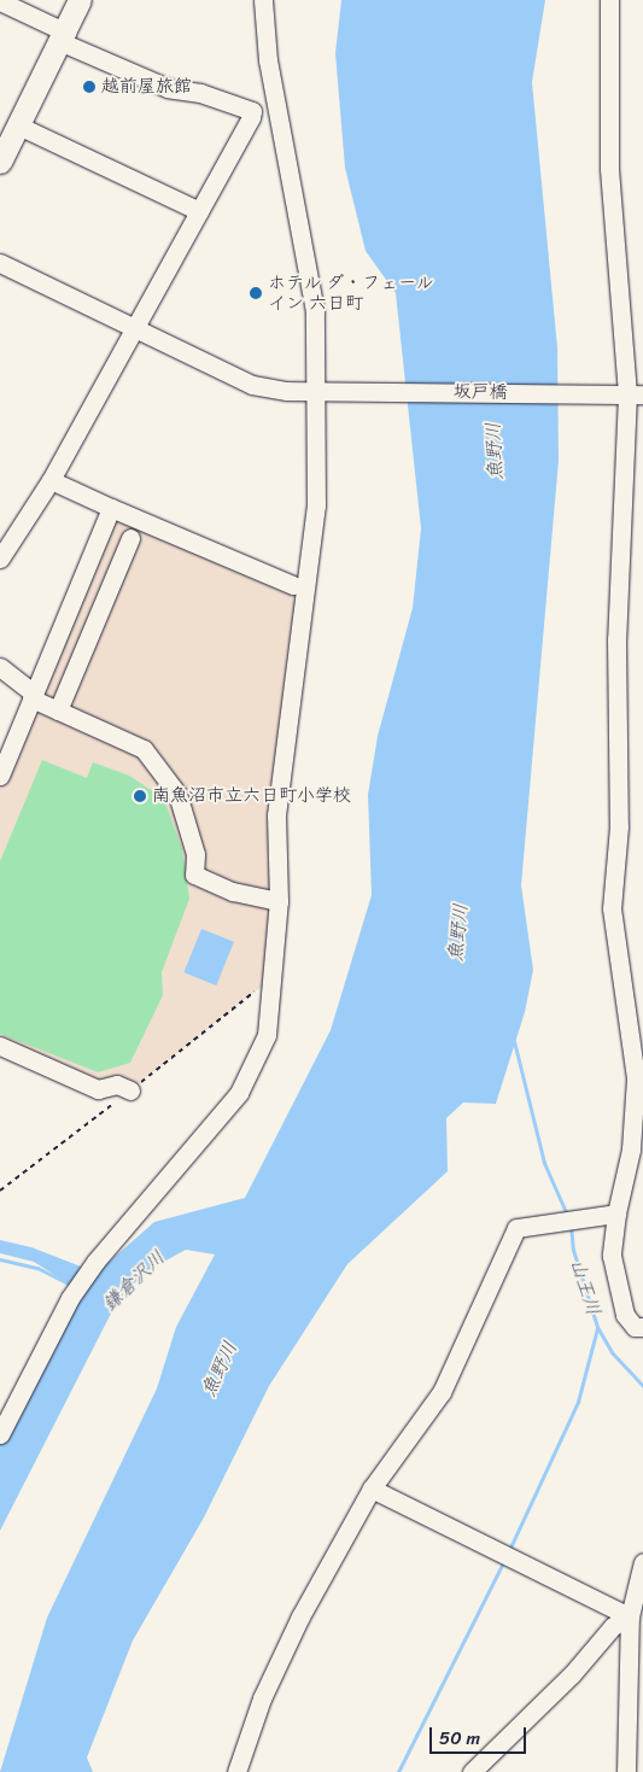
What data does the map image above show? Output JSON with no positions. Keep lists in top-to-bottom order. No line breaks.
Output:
{"streets":{"street":["坂戸橋"]},"water":["魚野川","鎌倉沢川","山王川"],"places":["越前屋旅館","ホテル ダ・フェール イン 六日町","南魚沼市立六日町小学校"],"scale_bar":"50 m"}
